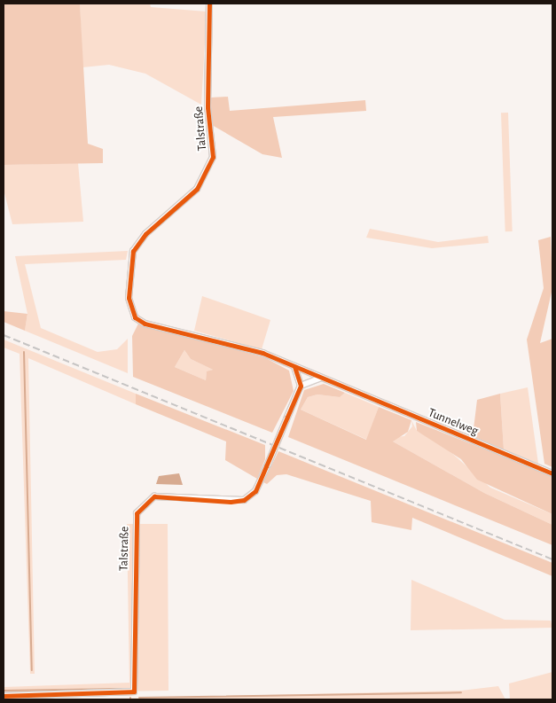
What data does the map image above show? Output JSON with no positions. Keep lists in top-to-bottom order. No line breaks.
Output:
{"streets":{"street":["Talstraße","Tunnelweg"]},"crossings":[["Talstraße","Tunnelweg"]]}
